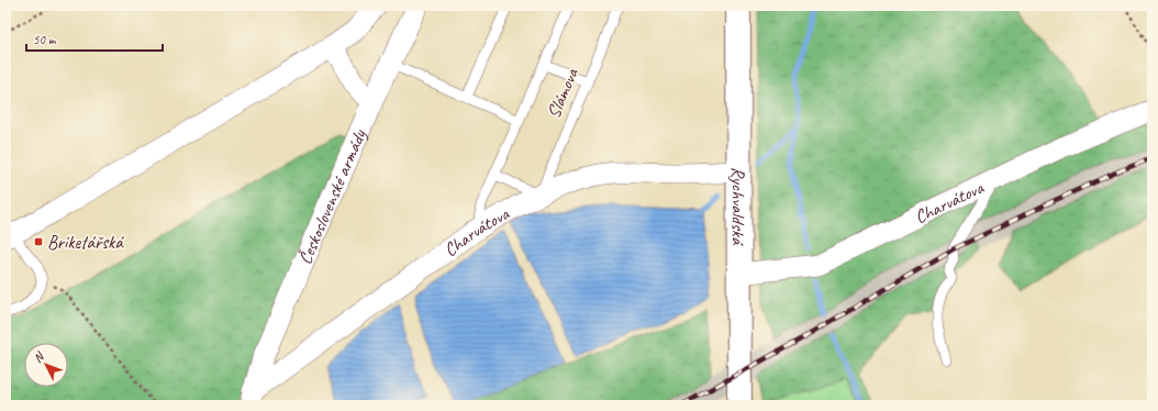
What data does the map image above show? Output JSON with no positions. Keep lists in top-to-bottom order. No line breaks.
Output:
{"streets":{"street":["Československé armády","Charvátova","Rychvaldská"],"lane":["Slámova"]},"crossings":[["Slámova","Charvátova"],["Československé armády","Charvátova"],["Charvátova","Rychvaldská"]],"places":{"transit":["Briketářská"]},"scale_bar":"50 m","north":"top left"}
